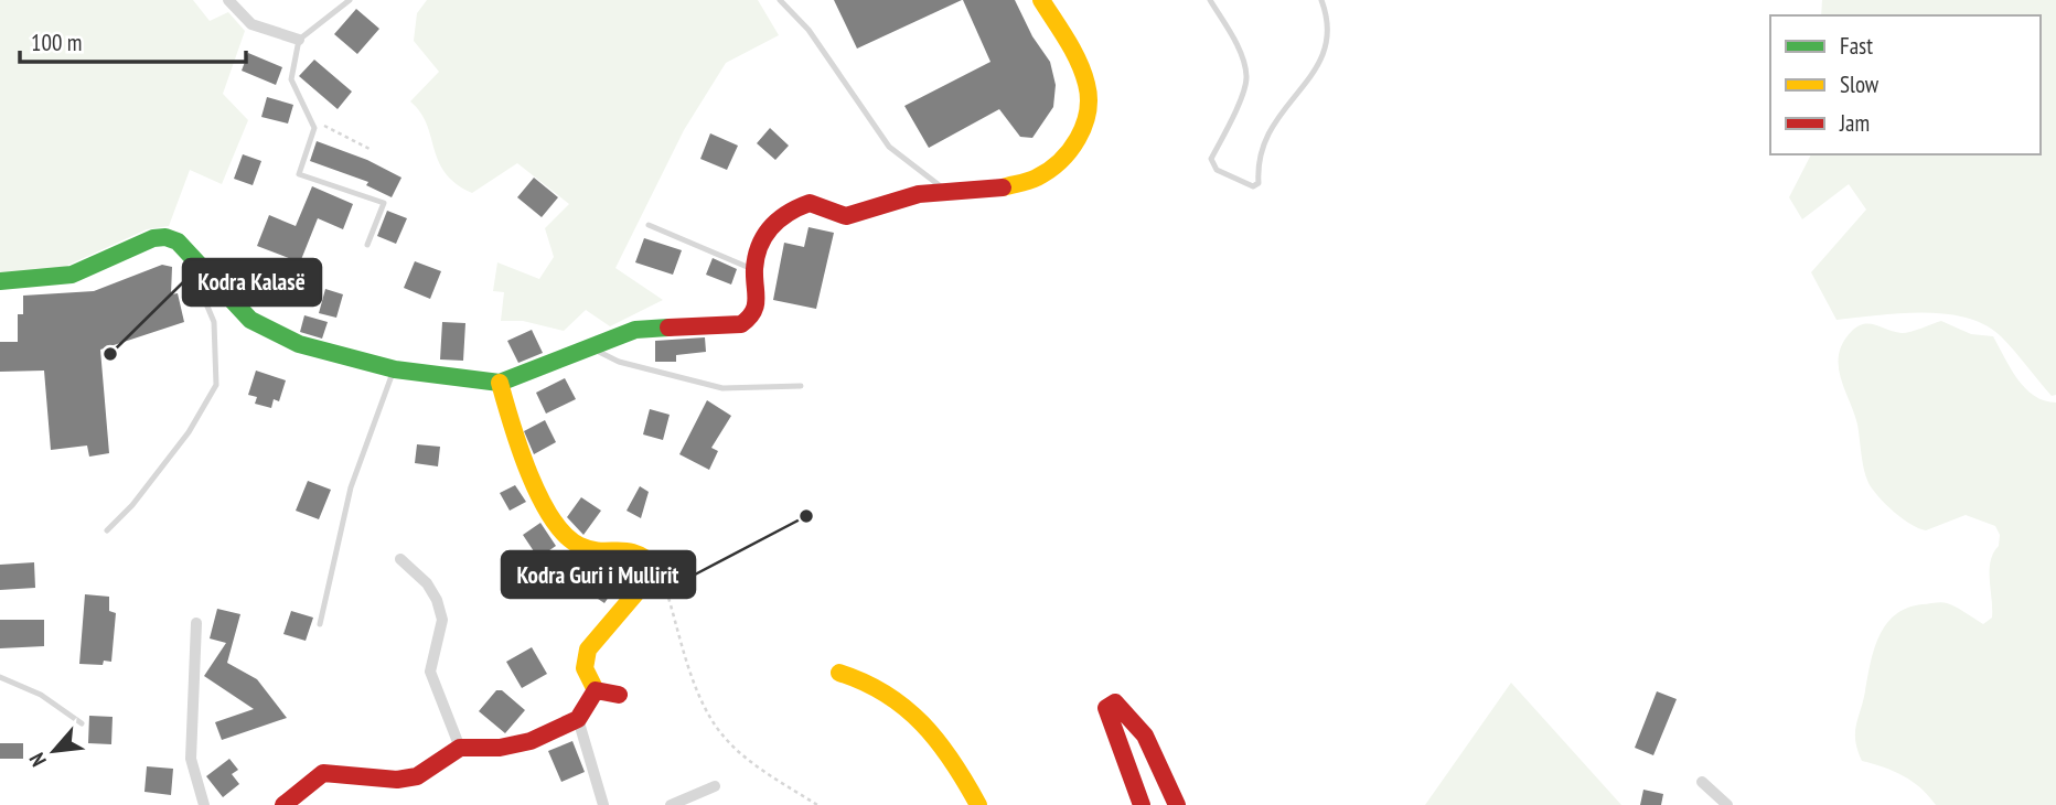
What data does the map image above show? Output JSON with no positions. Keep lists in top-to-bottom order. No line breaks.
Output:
{"places":["Kodra Kalasë","Kodra Guri i Mullirit"],"legend":["Fast","Slow","Jam"],"scale_bar":"100 m","north":"bottom left"}
